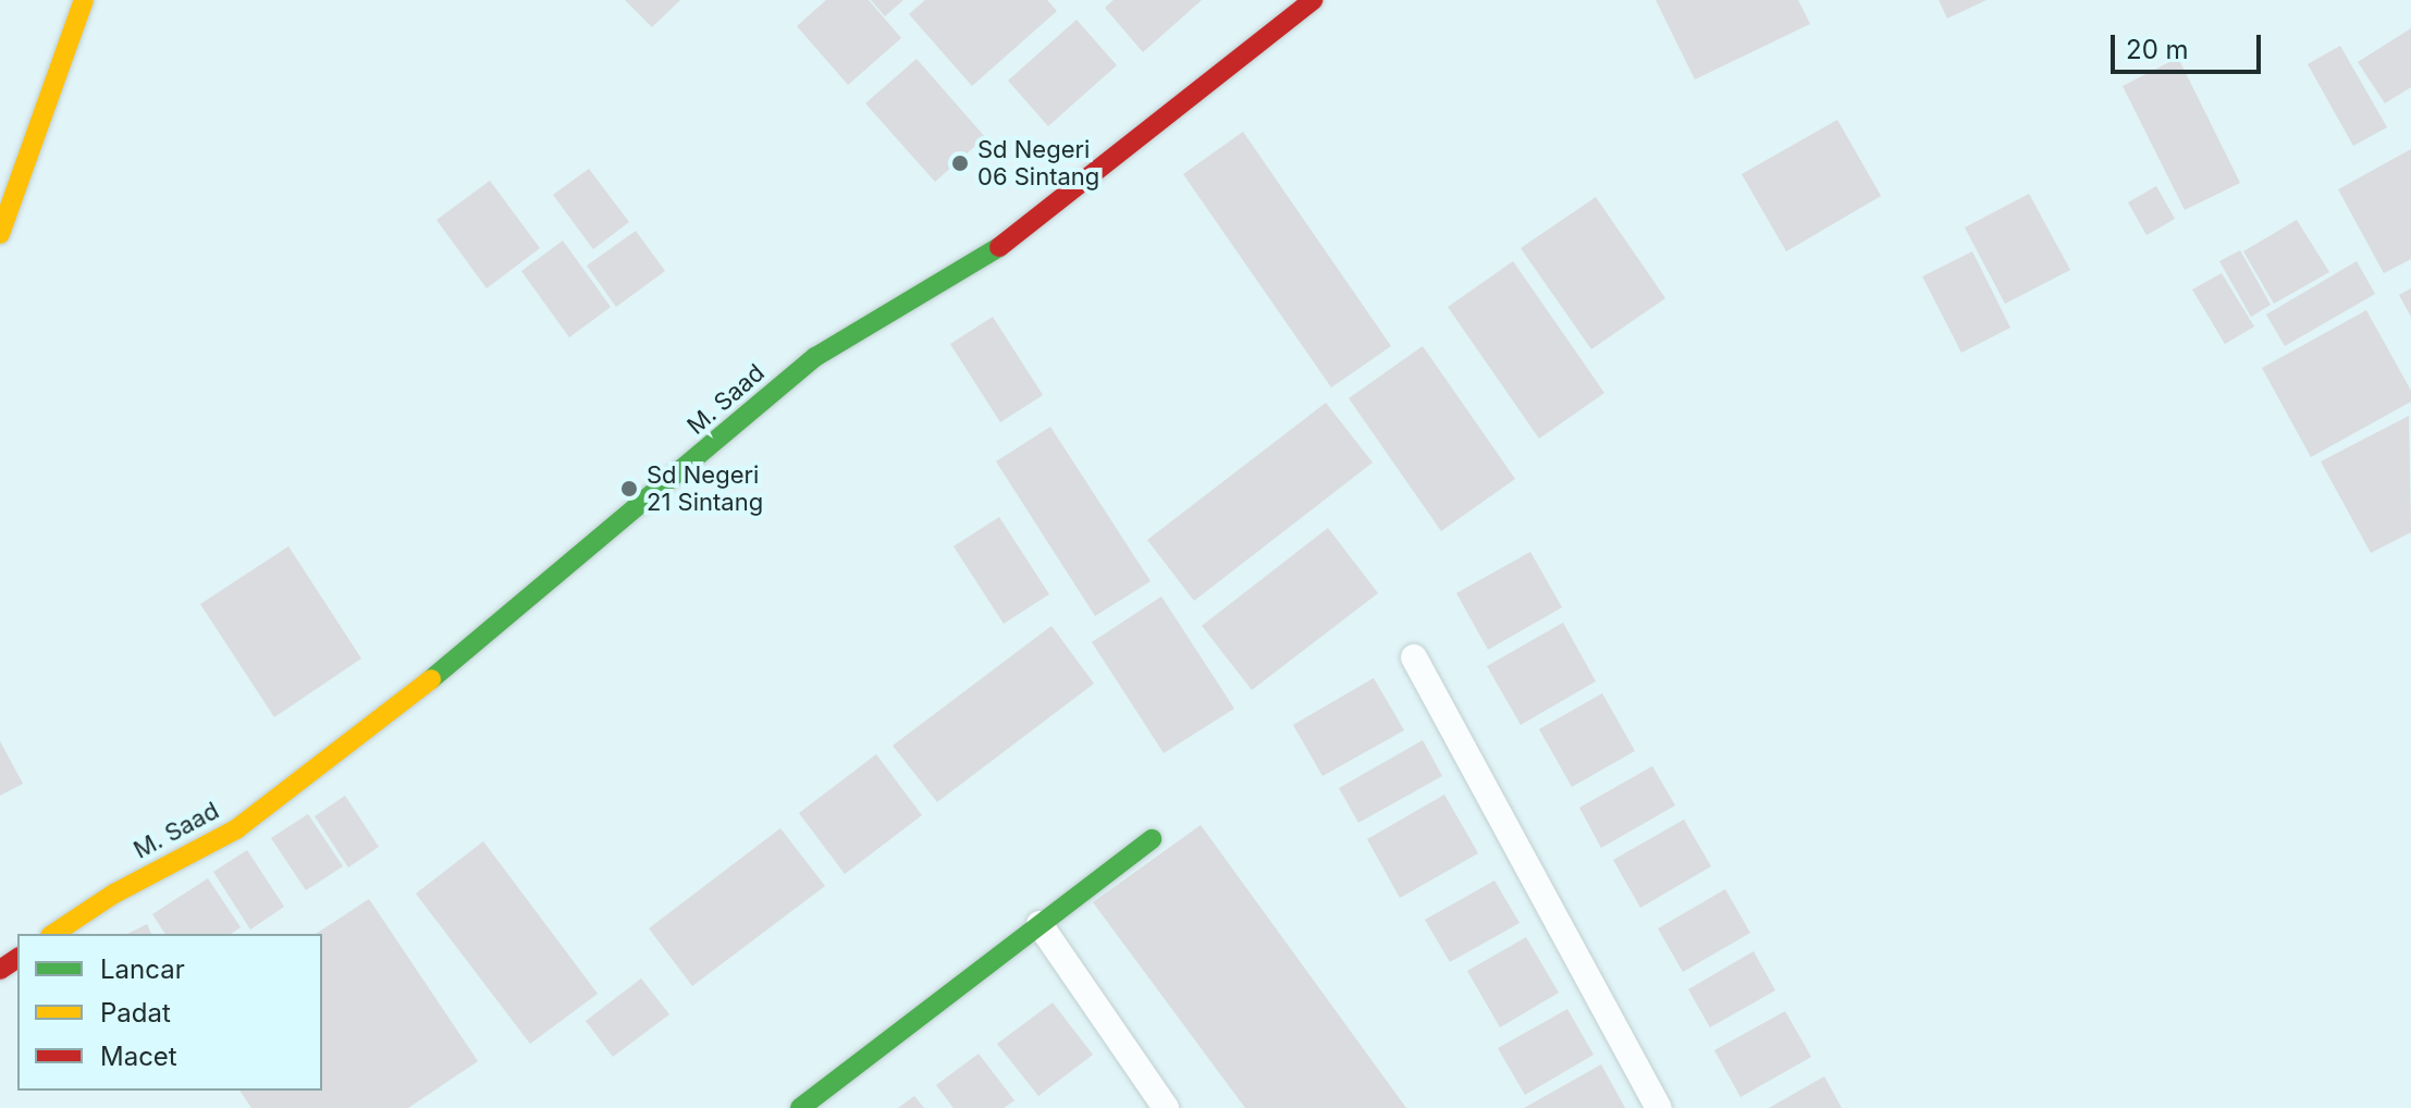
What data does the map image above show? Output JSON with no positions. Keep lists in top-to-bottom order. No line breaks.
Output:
{"streets":{"street":["M. Saad"]},"places":["Sd Negeri 06 Sintang","Sd Negeri 21 Sintang"],"legend":["Lancar","Padat","Macet"],"scale_bar":"20 m"}
